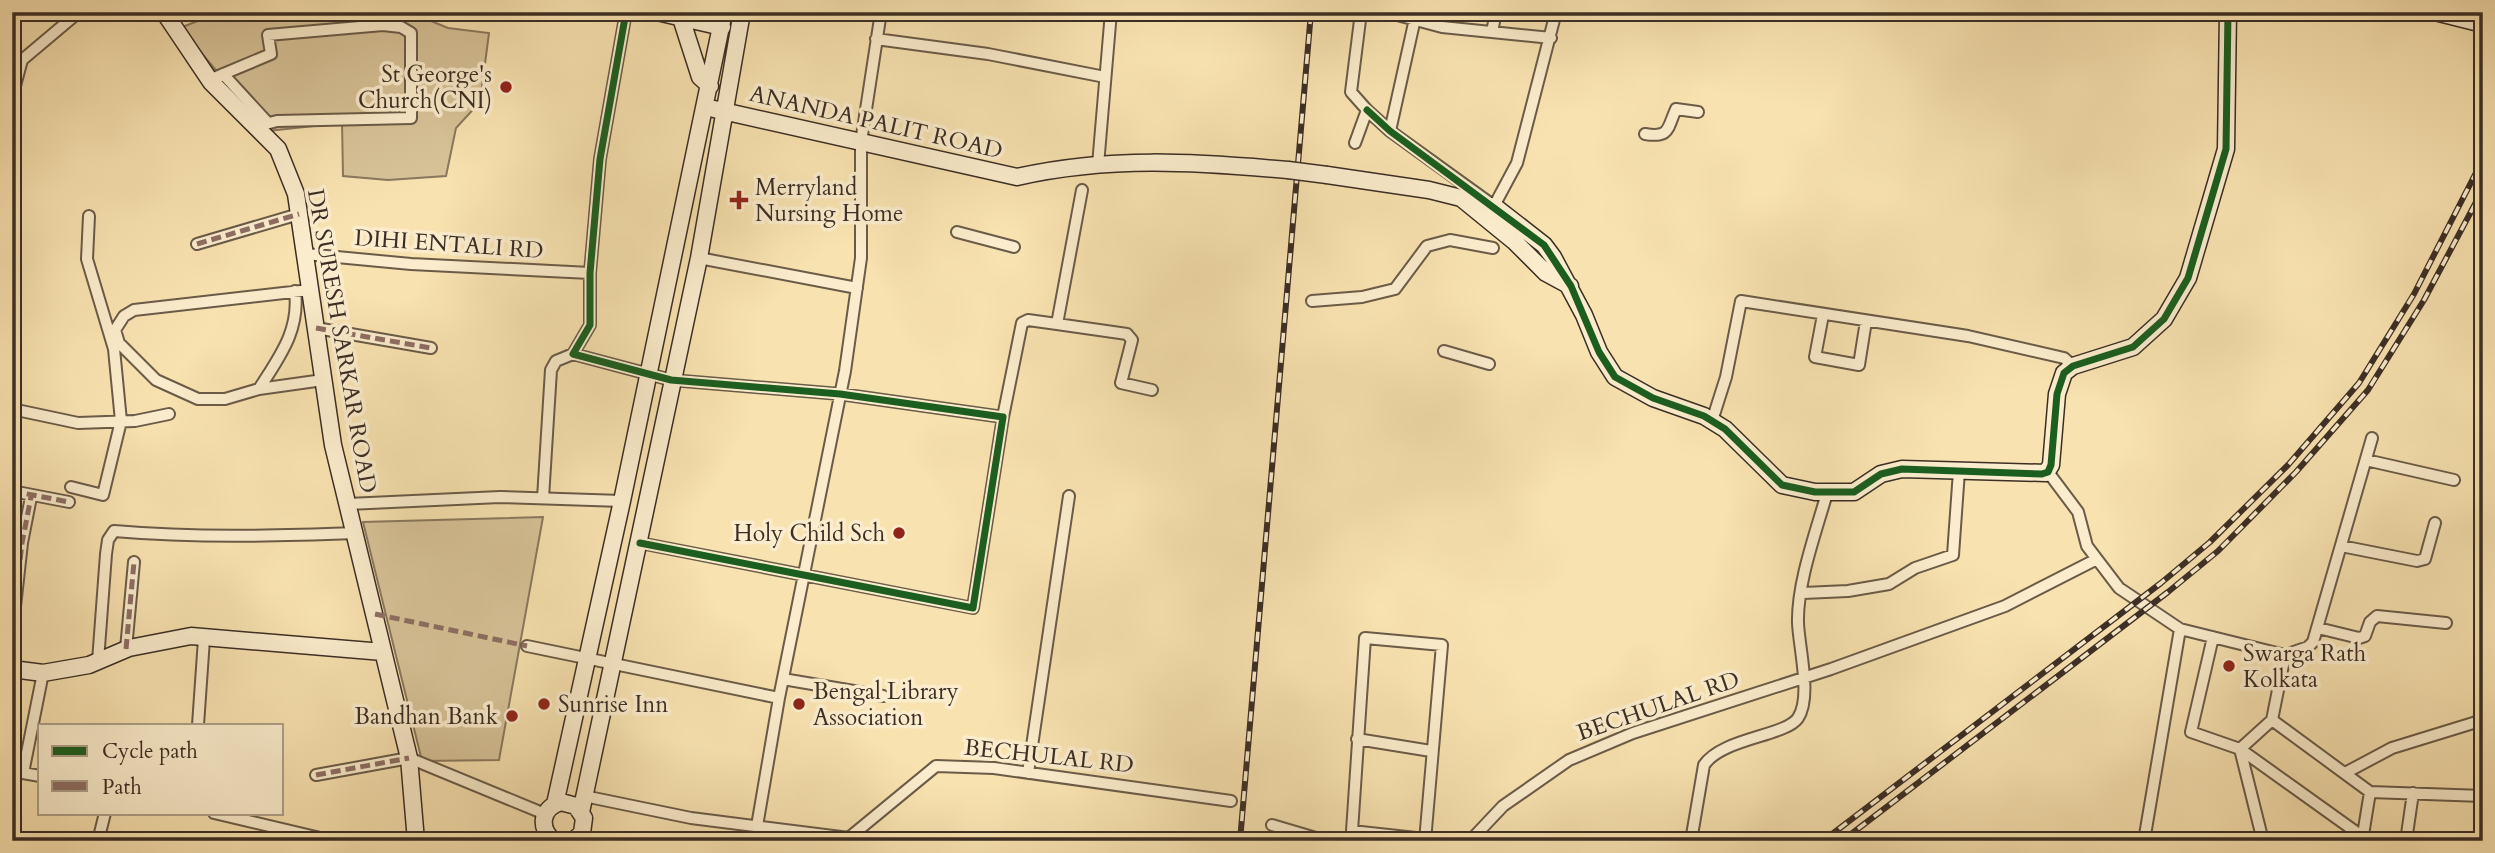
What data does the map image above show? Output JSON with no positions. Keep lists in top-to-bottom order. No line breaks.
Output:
{"streets":{"street":["ANANDA PALIT ROAD","DIHI ENTALI RD","DR SURESH SARKAR ROAD","BECHULAL RD"]},"crossings":[["DIHI ENTALI RD","DR SURESH SARKAR ROAD"]],"places":{"other":["St George's Church(CNI)","Holy Child Sch","Swarga Rath Kolkata","Sunrise Inn","Bengal Library Association","Bandhan Bank"],"health":["Merryland Nursing Home"]},"legend":["Cycle path","Path"]}
